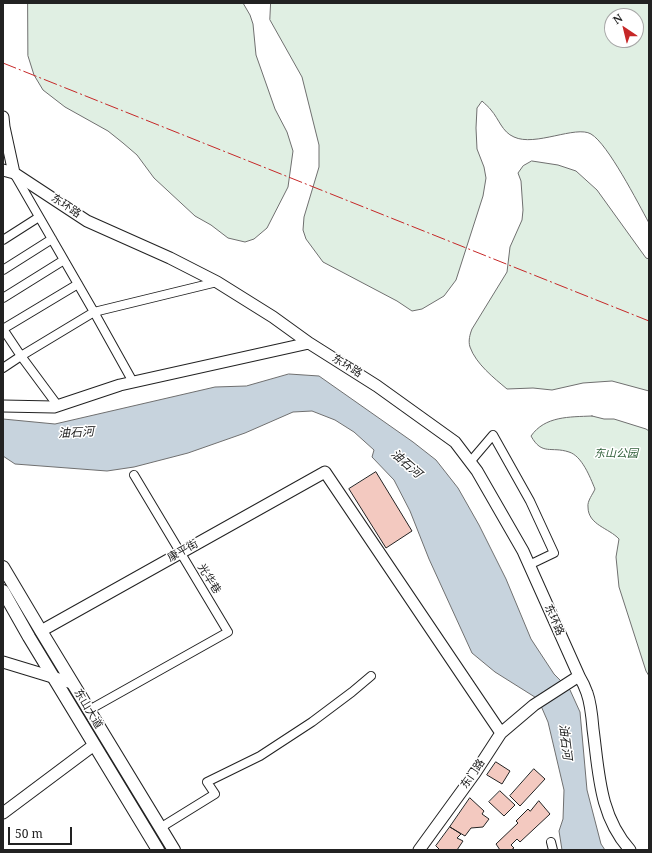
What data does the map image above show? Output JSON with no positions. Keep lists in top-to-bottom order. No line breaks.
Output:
{"streets":{"main road":["东山大道"],"street":["东环路","康平街","光华巷","东门路"]},"crossings":[["东环路","东门路"],["康平街","光华巷"],["康平街","东山大道"],["康平街","东门路"],["光华巷","东山大道"]],"water":["油石河"],"parks":["东山公园"],"scale_bar":"50 m","north":"top left"}
